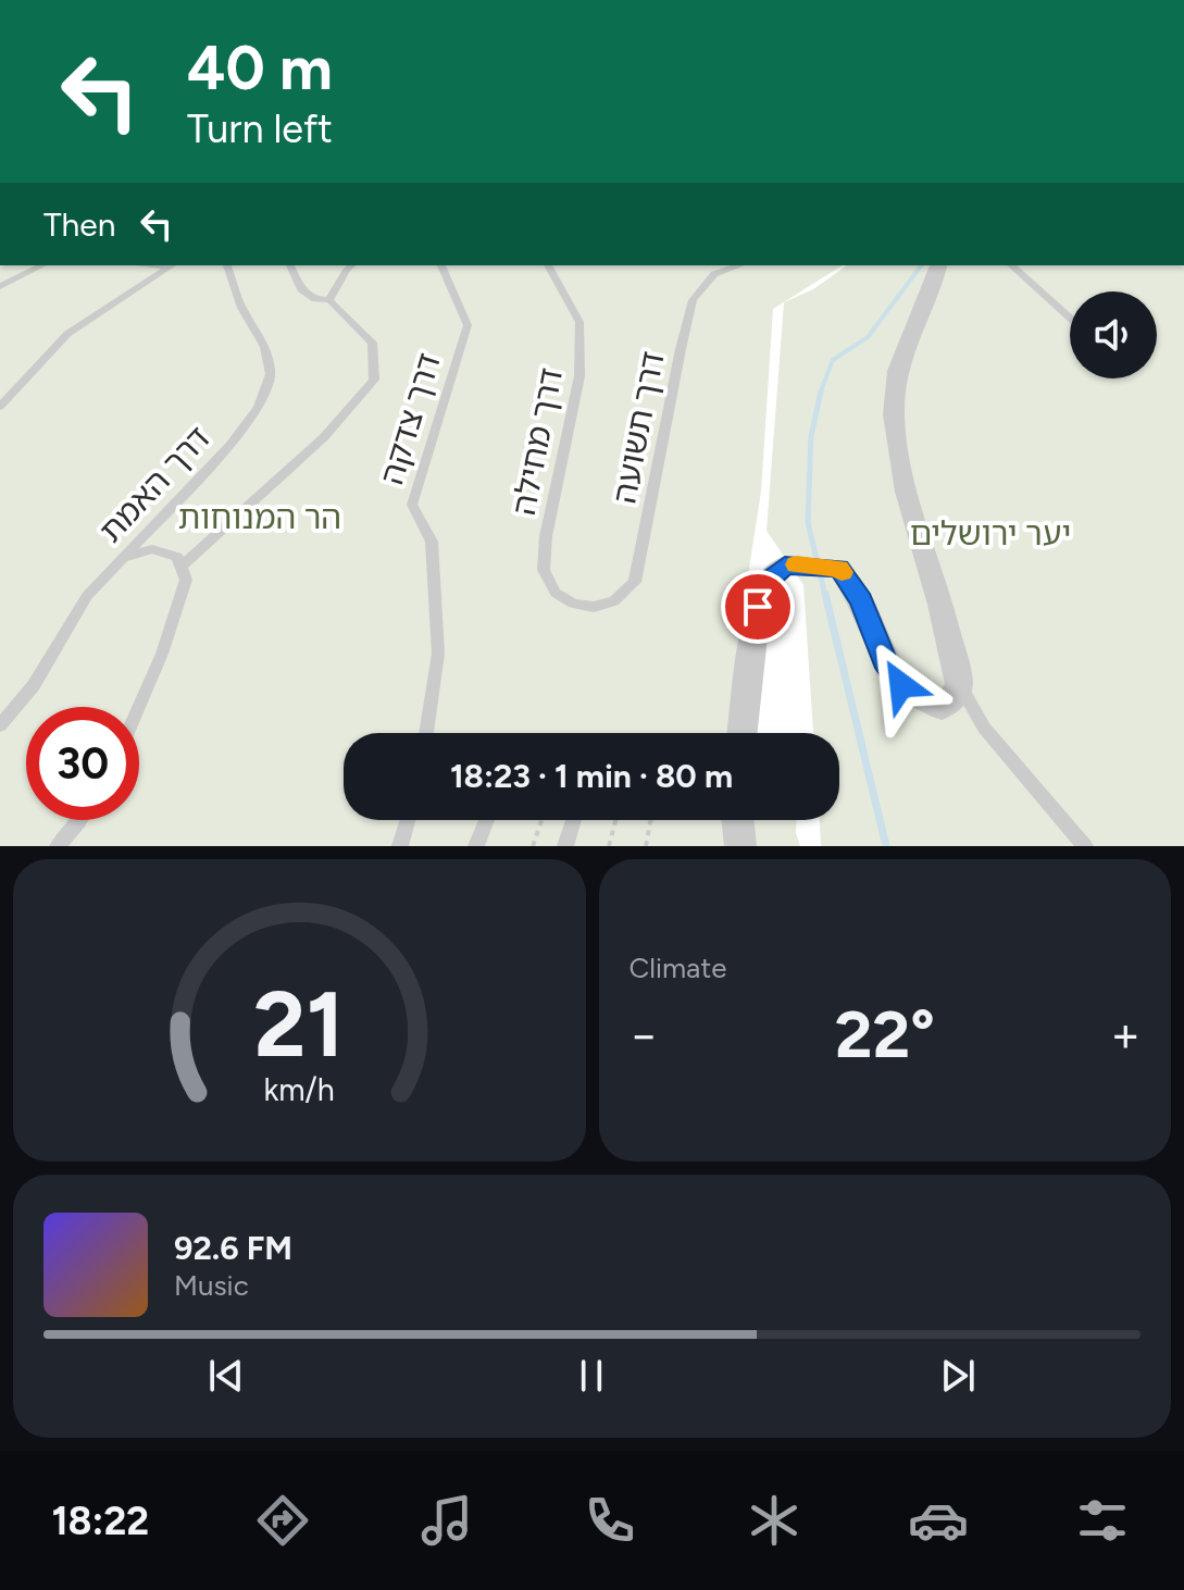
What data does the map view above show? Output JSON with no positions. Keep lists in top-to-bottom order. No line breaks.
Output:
{"streets":{"lane":["דרך צדקה","דרך תשועה","דרך מחילה","דרך האמת"]},"crossings":[["דרך תשועה","דרך מחילה"]],"parks":["הר המנוחות","יער ירושלים"],"page":{"turn":["40 m","Turn left"],"then":"Then","limit":"30","trip":"18:23 · 1 min · 80 m","tile":"Climate","heat":["−","22°","+"],"song":["92.6 FM","Music"],"tabs":"18:22","gauge":["21","km/h"]}}
